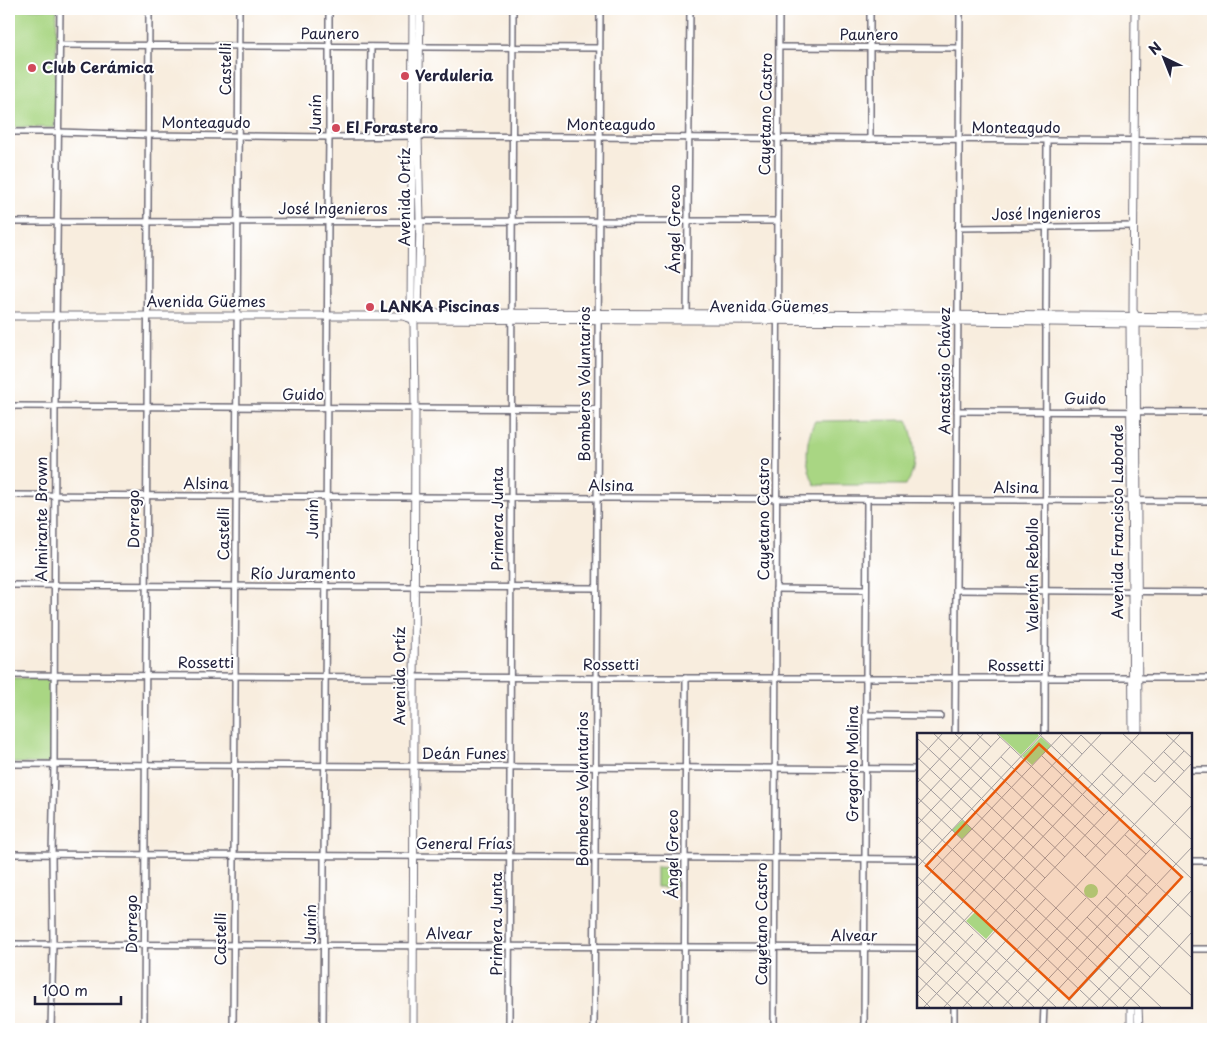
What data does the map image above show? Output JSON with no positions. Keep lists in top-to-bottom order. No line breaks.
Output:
{"streets":{"main road":["Avenida Ortíz","Avenida Güemes","Avenida Francisco Laborde"],"street":["Paunero","Castelli","Junín","Cayetano Castro","Monteagudo","José Ingenieros","Ángel Greco","Anastasio Chávez","Bomberos Voluntarios","Guido","Alsina","Almirante Brown","Dorrego","Primera Junta","Río Juramento","Valentín Rebollo","Rossetti","Deán Funes","Gregorio Molina","General Frías","Alvear"]},"crossings":[["Paunero","Castelli"],["Paunero","Junín"],["Paunero","Cayetano Castro"],["Paunero","Avenida Ortíz"],["Paunero","Anastasio Chávez"],["Paunero","Bomberos Voluntarios"],["Paunero","Almirante Brown"],["Paunero","Dorrego"],["Paunero","Primera Junta"],["Castelli","Monteagudo"],["Castelli","José Ingenieros"],["Castelli","Avenida Güemes"],["Castelli","Guido"],["Castelli","Alsina"],["Castelli","Río Juramento"],["Castelli","Rossetti"],["Castelli","Deán Funes"],["Castelli","General Frías"],["Castelli","Alvear"],["Junín","Monteagudo"],["Junín","José Ingenieros"],["Junín","Avenida Güemes"],["Junín","Guido"],["Junín","Alsina"],["Junín","Río Juramento"],["Junín","Rossetti"],["Junín","Deán Funes"],["Junín","General Frías"],["Junín","Alvear"],["Cayetano Castro","Monteagudo"],["Cayetano Castro","José Ingenieros"],["Cayetano Castro","Avenida Güemes"],["Cayetano Castro","Alsina"],["Cayetano Castro","Rossetti"],["Cayetano Castro","Deán Funes"],["Cayetano Castro","General Frías"],["Cayetano Castro","Alvear"],["Monteagudo","Avenida Ortíz"],["Monteagudo","Ángel Greco"],["Monteagudo","Anastasio Chávez"],["Monteagudo","Bomberos Voluntarios"],["Monteagudo","Almirante Brown"],["Monteagudo","Dorrego"],["Monteagudo","Primera Junta"],["Monteagudo","Avenida Francisco Laborde"],["Avenida Ortíz","José Ingenieros"],["Avenida Ortíz","Avenida Güemes"],["Avenida Ortíz","Guido"],["Avenida Ortíz","Alsina"],["Avenida Ortíz","Río Juramento"],["Avenida Ortíz","Rossetti"],["Avenida Ortíz","Deán Funes"],["Avenida Ortíz","General Frías"],["Avenida Ortíz","Alvear"],["José Ingenieros","Ángel Greco"],["José Ingenieros","Anastasio Chávez"],["José Ingenieros","Bomberos Voluntarios"],["José Ingenieros","Almirante Brown"],["José Ingenieros","Dorrego"],["José Ingenieros","Primera Junta"],["José Ingenieros","Avenida Francisco Laborde"],["Ángel Greco","Avenida Güemes"],["Ángel Greco","Rossetti"],["Ángel Greco","Deán Funes"],["Ángel Greco","General Frías"],["Ángel Greco","Alvear"],["Avenida Güemes","Anastasio Chávez"],["Avenida Güemes","Bomberos Voluntarios"],["Avenida Güemes","Almirante Brown"],["Avenida Güemes","Dorrego"],["Avenida Güemes","Primera Junta"],["Avenida Güemes","Avenida Francisco Laborde"],["Anastasio Chávez","Guido"],["Anastasio Chávez","Alsina"],["Anastasio Chávez","Rossetti"],["Bomberos Voluntarios","Guido"],["Bomberos Voluntarios","Alsina"],["Bomberos Voluntarios","Río Juramento"],["Bomberos Voluntarios","Rossetti"],["Bomberos Voluntarios","Deán Funes"],["Bomberos Voluntarios","General Frías"],["Bomberos Voluntarios","Alvear"],["Guido","Almirante Brown"],["Guido","Dorrego"],["Guido","Primera Junta"],["Guido","Avenida Francisco Laborde"],["Guido","Valentín Rebollo"],["Alsina","Almirante Brown"],["Alsina","Dorrego"],["Alsina","Primera Junta"],["Alsina","Avenida Francisco Laborde"],["Alsina","Valentín Rebollo"],["Alsina","Gregorio Molina"],["Almirante Brown","Río Juramento"],["Almirante Brown","Rossetti"],["Almirante Brown","Deán Funes"],["Almirante Brown","General Frías"],["Almirante Brown","Alvear"],["Dorrego","Río Juramento"],["Dorrego","Rossetti"],["Dorrego","Deán Funes"],["Dorrego","General Frías"],["Dorrego","Alvear"],["Primera Junta","Río Juramento"],["Primera Junta","Rossetti"],["Primera Junta","Deán Funes"],["Primera Junta","General Frías"],["Primera Junta","Alvear"],["Avenida Francisco Laborde","Rossetti"],["Valentín Rebollo","Rossetti"],["Rossetti","Gregorio Molina"],["Deán Funes","Gregorio Molina"],["Gregorio Molina","General Frías"],["Gregorio Molina","Alvear"]],"places":["Club Cerámica","Verduleria","El Forastero","LANKA Piscinas"],"scale_bar":"100 m","north":"top left"}
